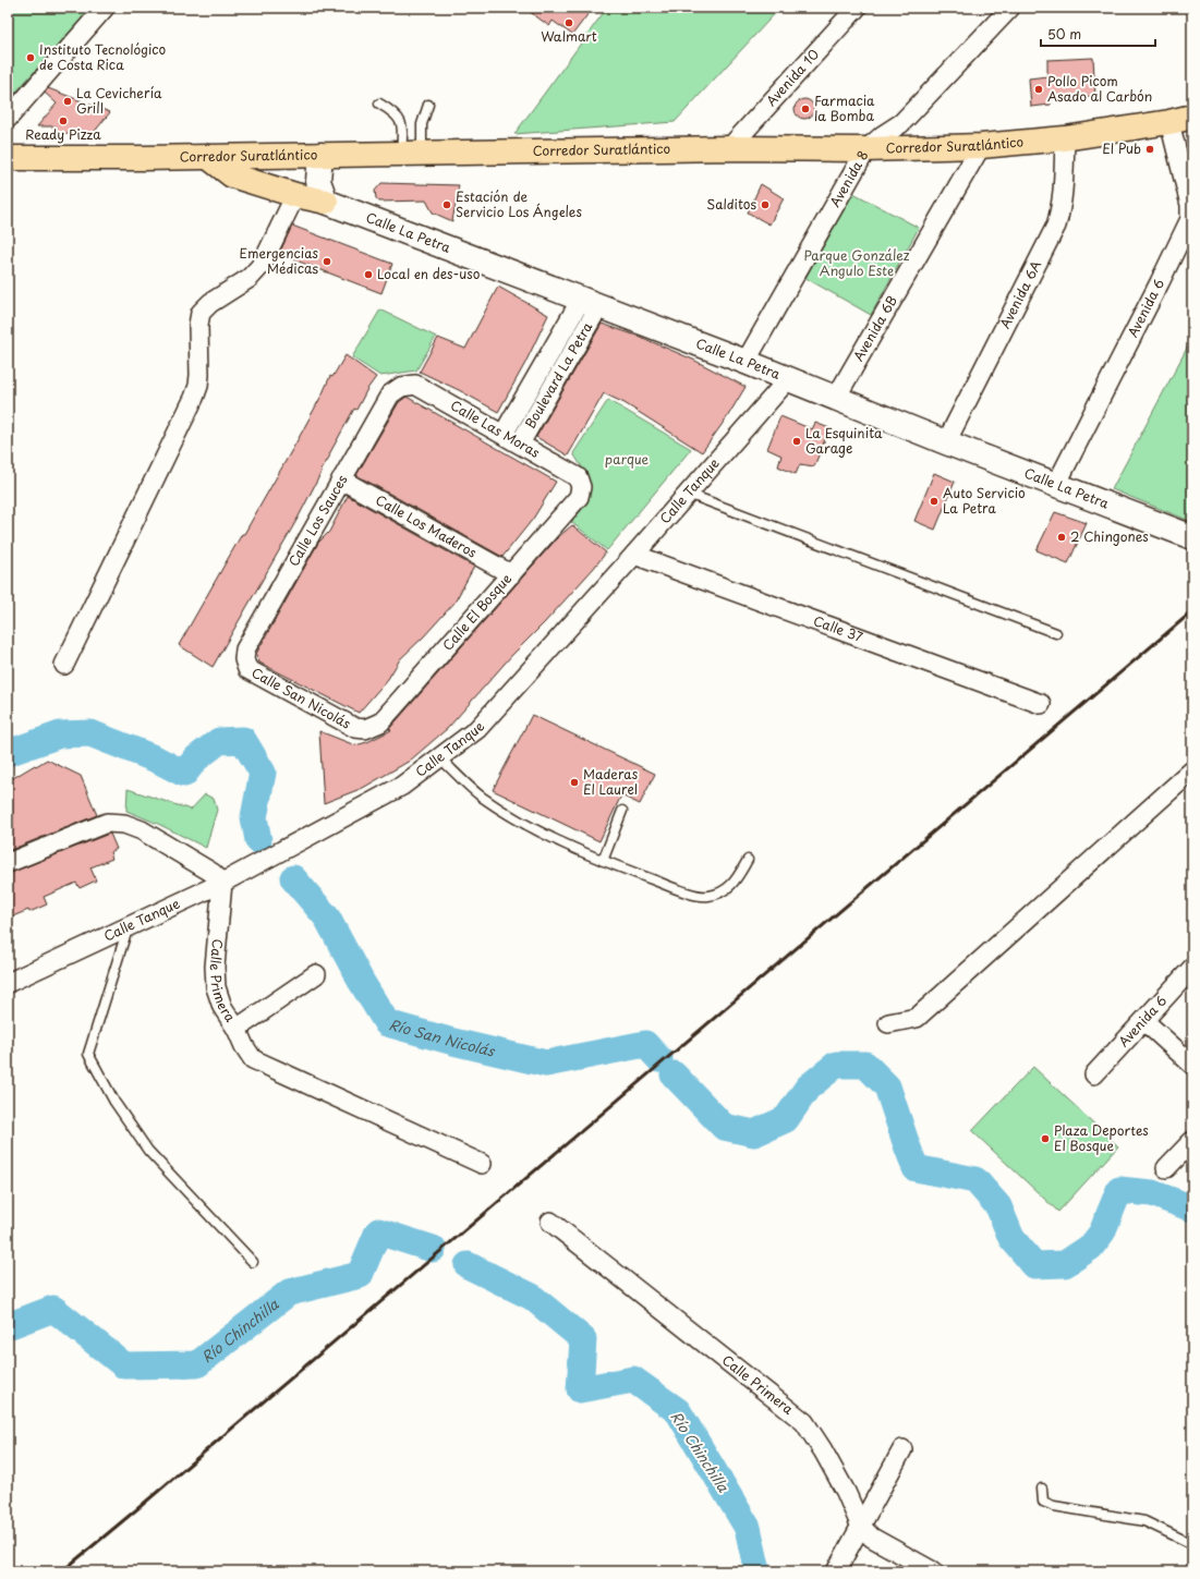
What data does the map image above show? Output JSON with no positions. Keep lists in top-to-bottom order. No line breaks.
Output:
{"streets":{"main road":["Corredor Suratlántico"],"street":["Avenida 10","Avenida 8","Calle La Petra","Avenida 6A","Avenida 6","Avenida 6B","Boulevard La Petra","Calle Las Moras","Calle Tanque","Calle Los Sauces","Calle Los Maderos","Calle El Bosque","Calle 37","Calle San Nicolás","Calle Primera"]},"crossings":[["Avenida 10","Corredor Suratlántico"],["Corredor Suratlántico","Avenida 8"],["Corredor Suratlántico","Avenida 6A"],["Corredor Suratlántico","Avenida 6"],["Corredor Suratlántico","Avenida 6B"],["Avenida 8","Calle La Petra"],["Calle La Petra","Avenida 6A"],["Calle La Petra","Avenida 6"],["Calle La Petra","Avenida 6B"],["Calle La Petra","Boulevard La Petra"],["Calle La Petra","Calle Tanque"],["Boulevard La Petra","Calle Las Moras"],["Calle Las Moras","Calle Los Sauces"],["Calle Las Moras","Calle El Bosque"],["Calle Tanque","Calle 37"],["Calle Tanque","Calle Primera"],["Calle Los Sauces","Calle Los Maderos"],["Calle Los Sauces","Calle San Nicolás"],["Calle Los Maderos","Calle El Bosque"],["Calle El Bosque","Calle San Nicolás"]],"water":["Río San Nicolás","Río Chinchilla"],"parks":["Parque González Angulo Este","parque"],"places":["Walmart","Instituto Tecnológico de Costa Rica","Pollo Picom Asado al Carbón","La Cevichería Grill","Farmacia la Bomba","Ready Pizza","El Pub","Estación de Servicio Los Ángeles","Salditos","Emergencias Médicas","Local en des-uso","La Esquinita Garage","Auto Servicio La Petra","2 Chingones","Maderas El Laurel","Plaza Deportes El Bosque"],"scale_bar":"50 m"}
